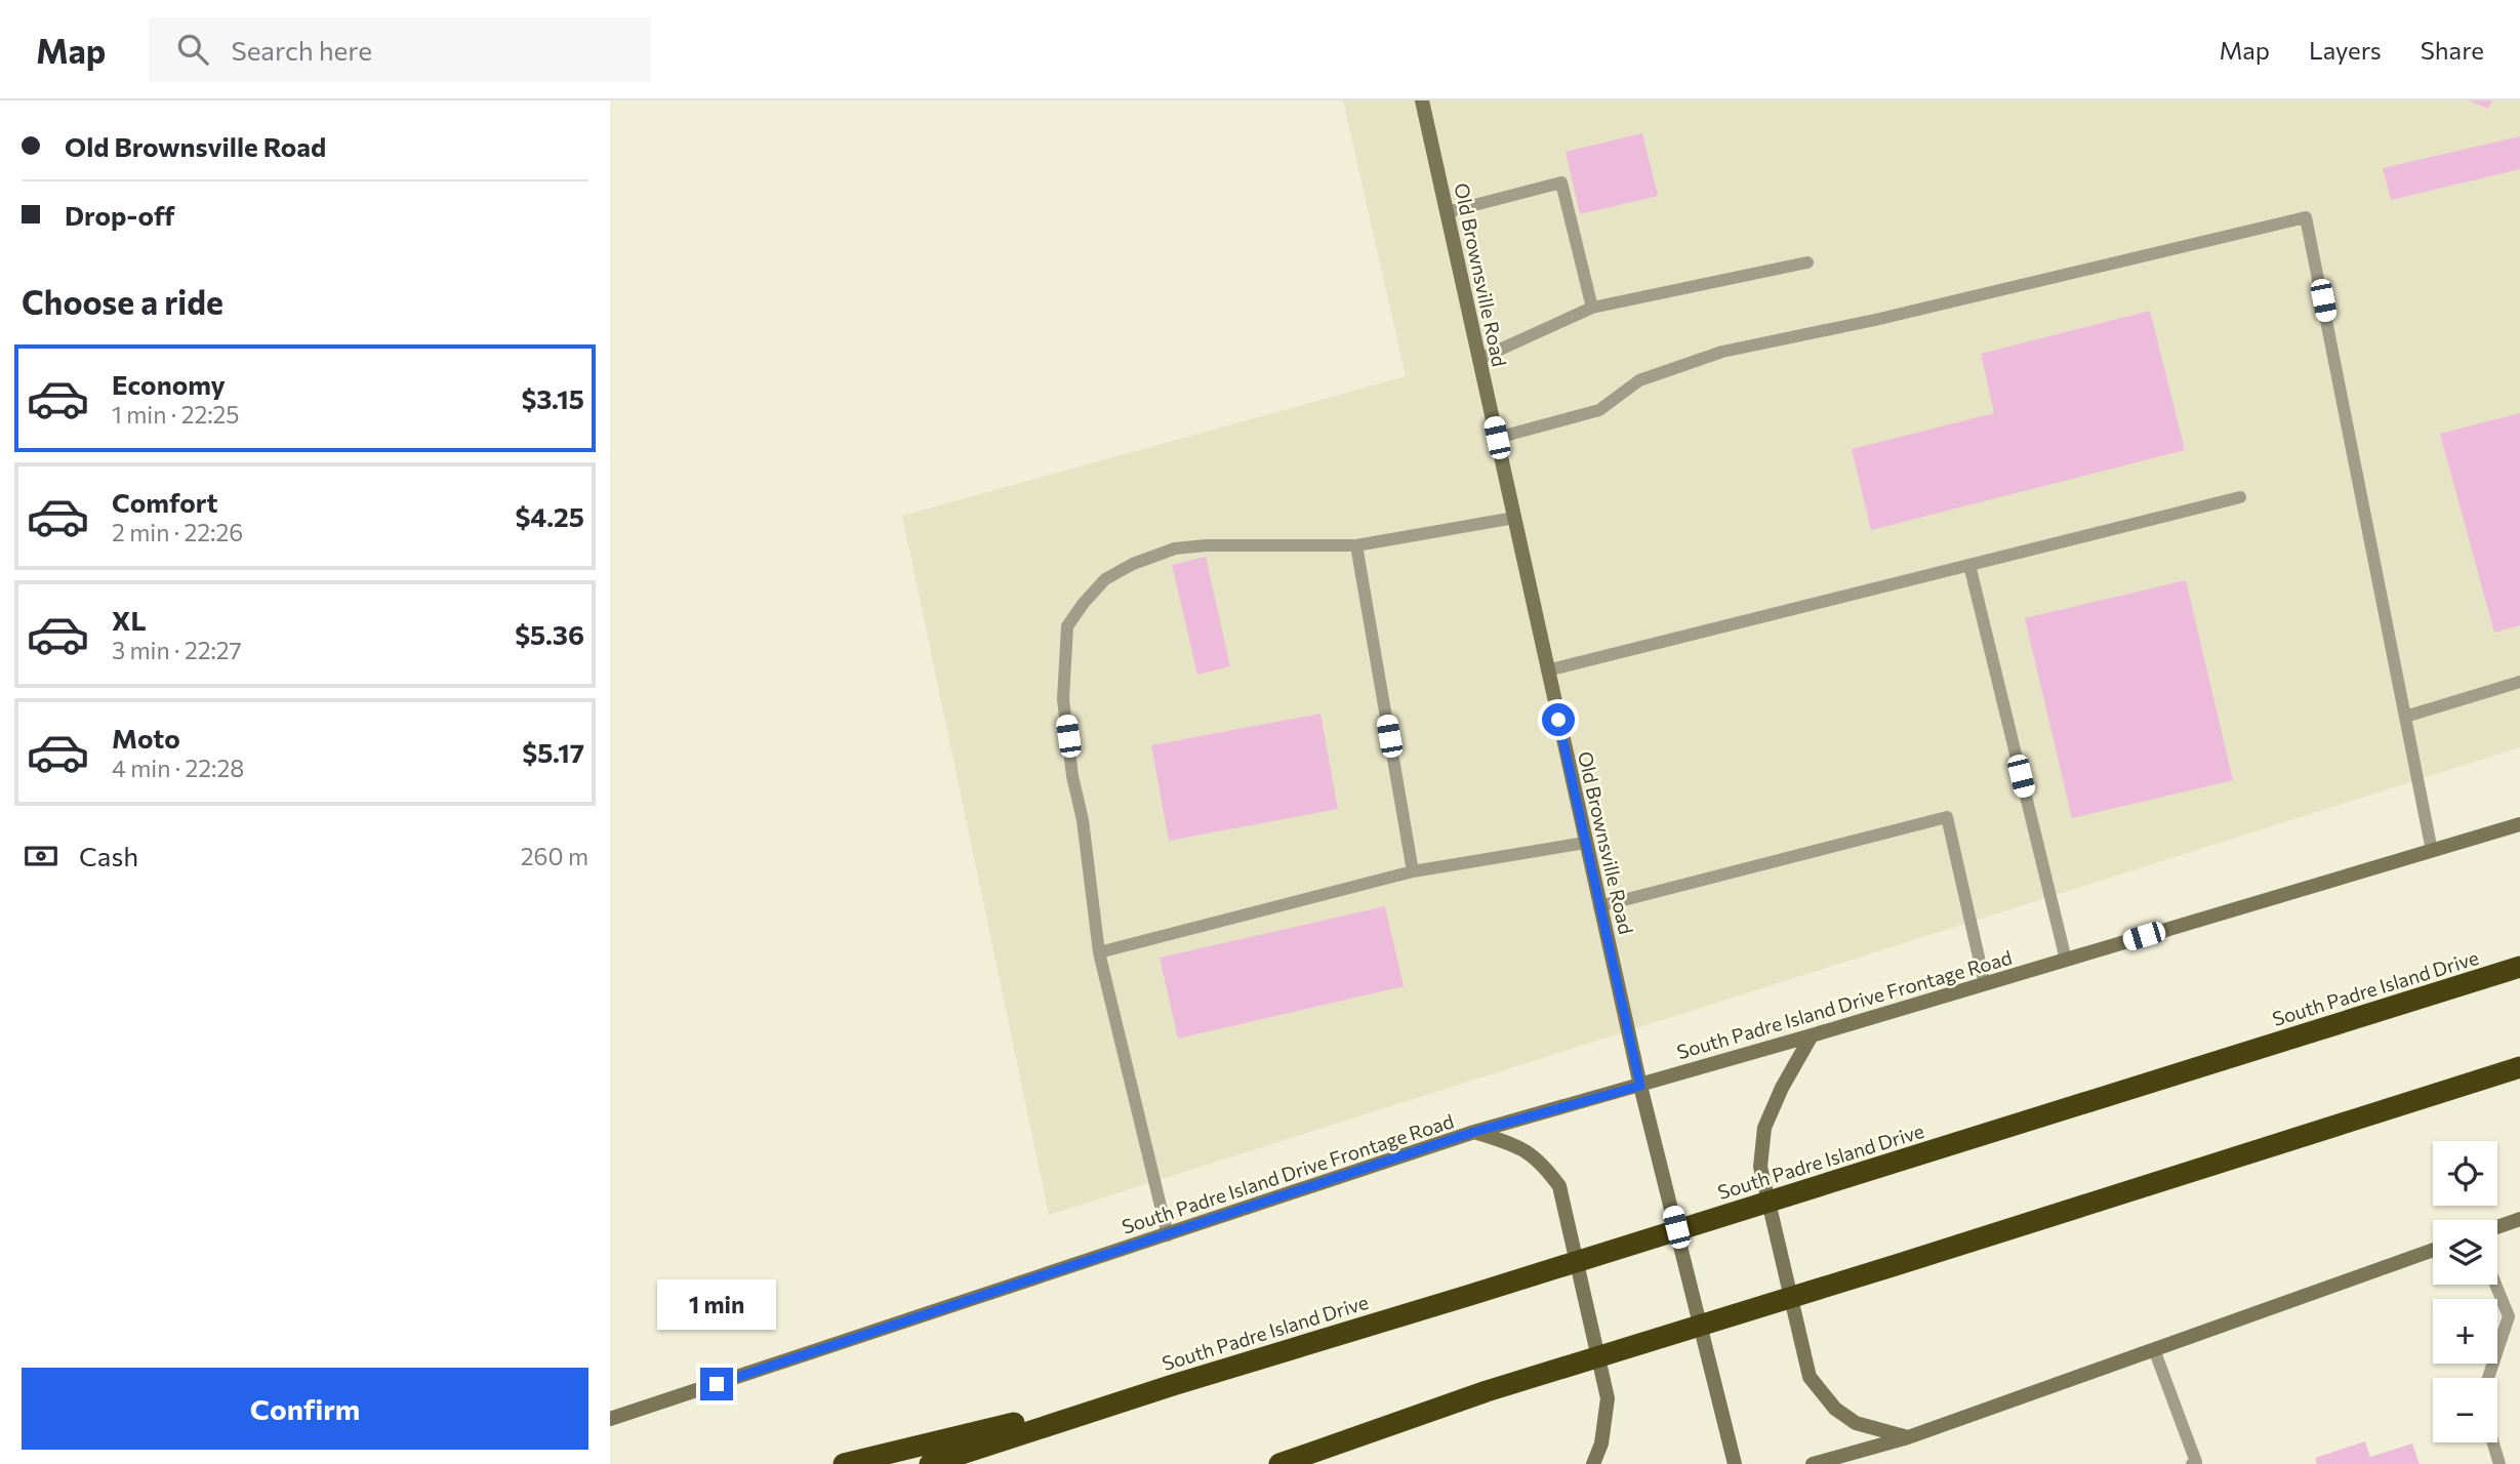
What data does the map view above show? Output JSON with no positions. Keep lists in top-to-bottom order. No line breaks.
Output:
{"streets":{"highway":["South Padre Island Drive"],"main road":["Old Brownsville Road","South Padre Island Drive Frontage Road"]},"crossings":[["Old Brownsville Road","South Padre Island Drive Frontage Road"]],"page":{"header":"Map","search":"Search here","nav":["Map","Layers","Share"],"banner":["Old Brownsville Road","Drop-off"],"heading":"Choose a ride","list":[{"name":"Economy","note":"1 min · 22:25","value":"$3.15"},{"name":"Comfort","note":"2 min · 22:26","value":"$4.25"},{"name":"XL","note":"3 min · 22:27","value":"$5.36"},{"name":"Moto","note":"4 min · 22:28","value":"$5.17"}],"pay":["Cash","260 m"],"map_buttons":["+","−"],"bubble":"1 min","buttons":"Confirm"}}
